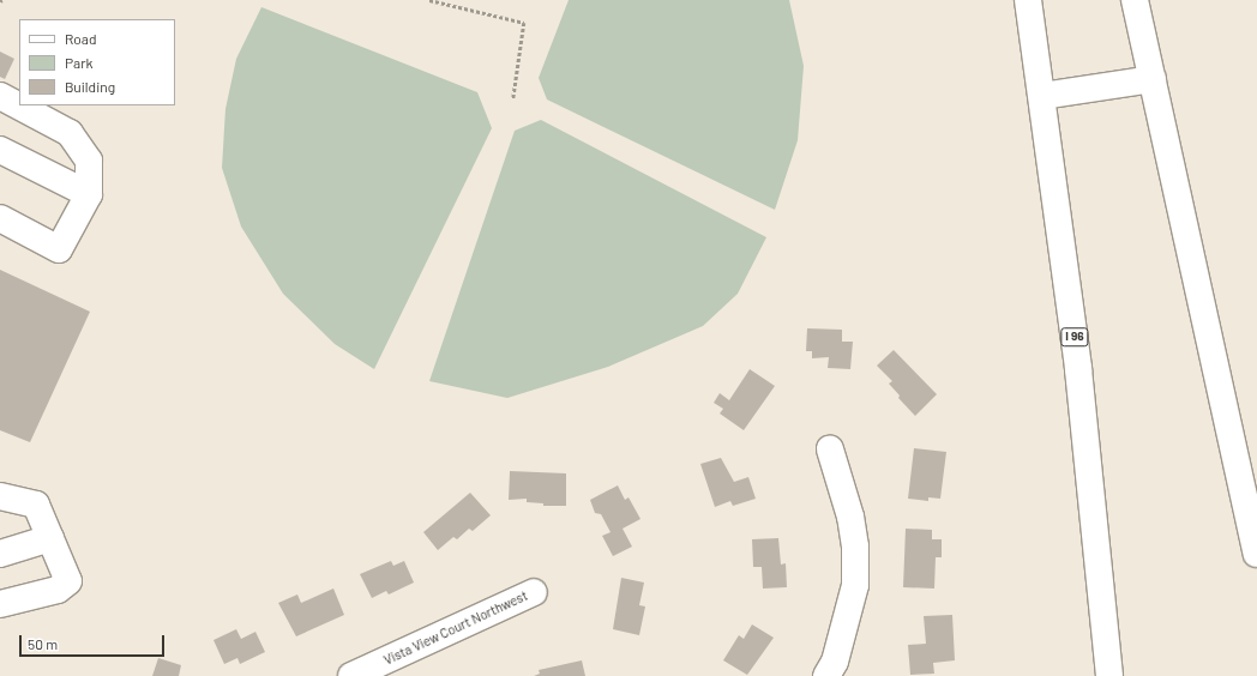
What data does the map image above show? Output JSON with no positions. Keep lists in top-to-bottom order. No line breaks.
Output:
{"streets":{"main road":["I 96","Vista View Court Northwest"]},"legend":["Road","Park","Building"],"scale_bar":"50 m"}
